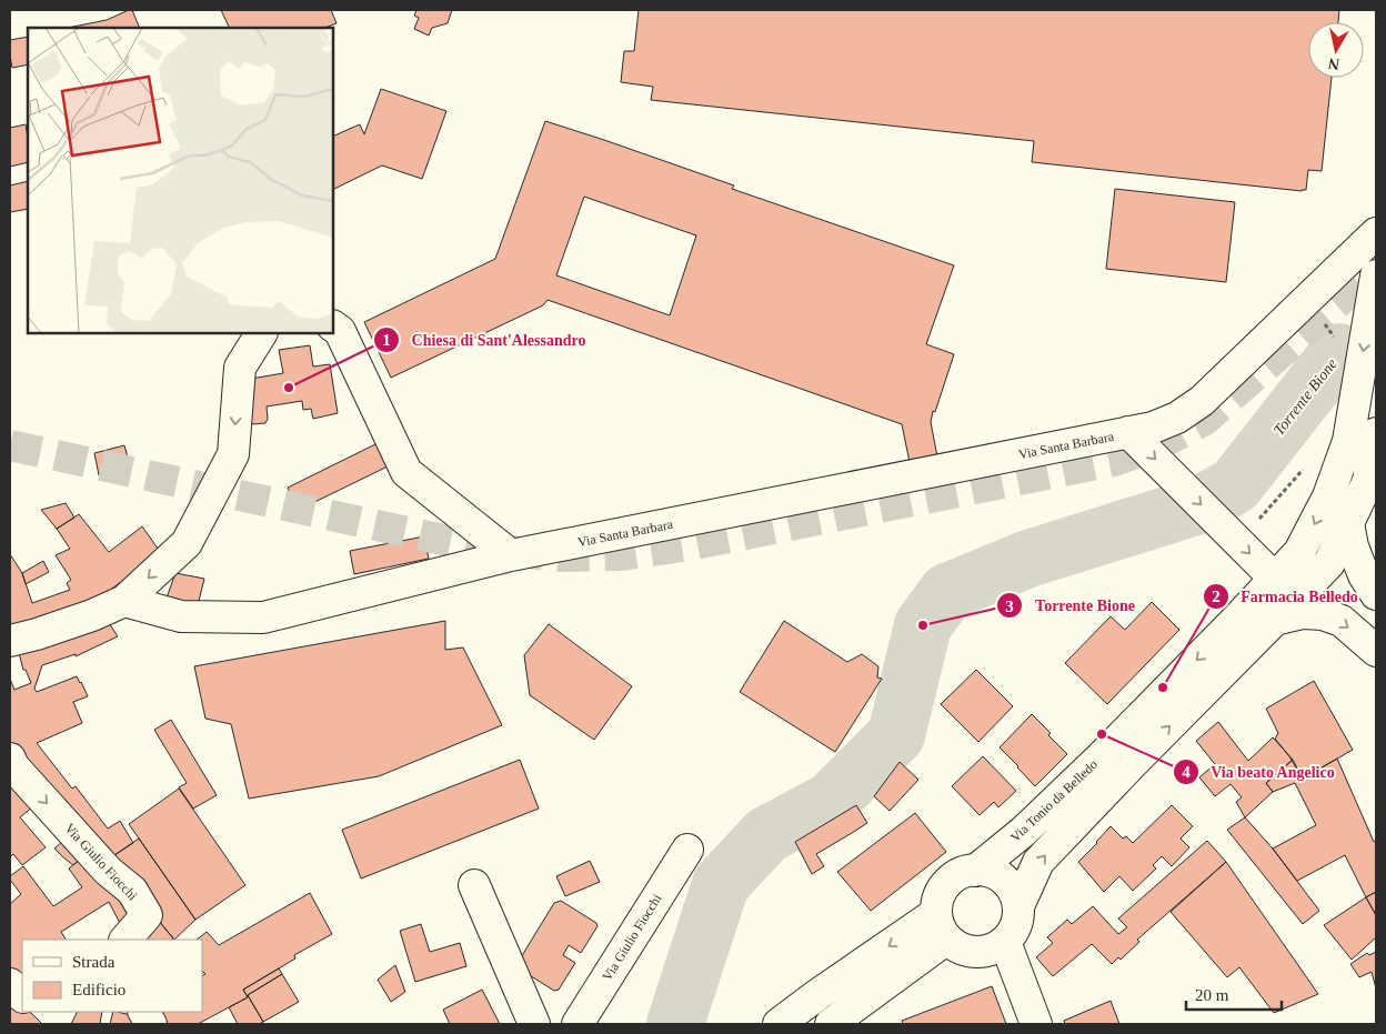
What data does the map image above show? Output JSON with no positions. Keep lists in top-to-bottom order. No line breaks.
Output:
{"streets":{"street":["Via Santa Barbara","Via Tonio da Belledo","Via Giulio Fiocchi"]},"crossings":[["Via Santa Barbara","Via Tonio da Belledo"]],"one_way":["Via Giulio Fiocchi"],"water":["Torrente Bione"],"places":["Chiesa di Sant'Alessandro","Torrente Bione","Farmacia Belledo","Via beato Angelico"],"legend":["Strada","Edificio"],"scale_bar":"20 m","north":"bottom"}
